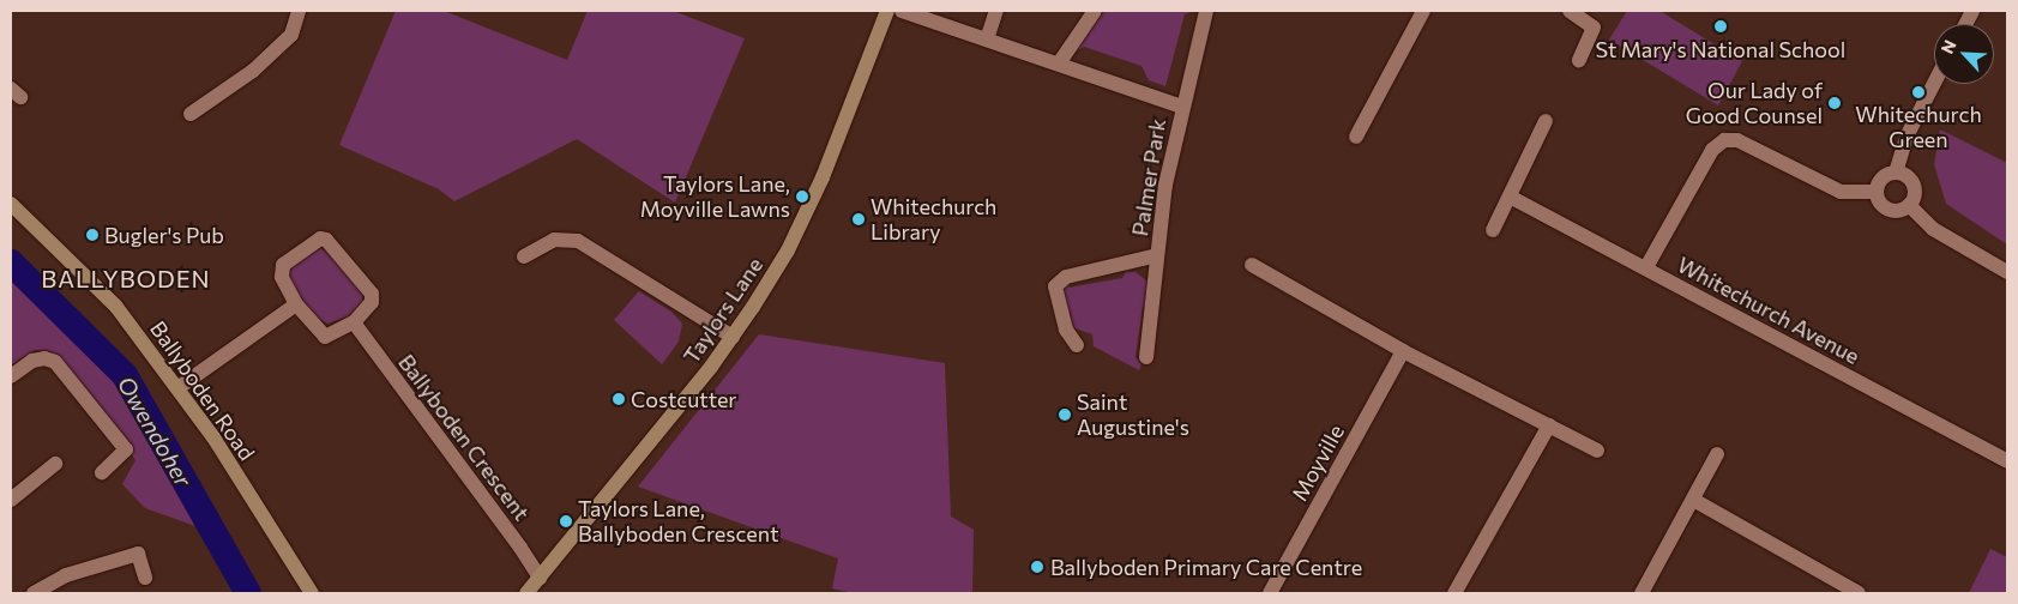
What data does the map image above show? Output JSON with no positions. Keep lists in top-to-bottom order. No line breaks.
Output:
{"streets":{"main road":["Taylors Lane","Ballyboden Road"],"street":["Palmer Park","Whitechurch Avenue","Ballyboden Crescent","Moyville"]},"crossings":[["Taylors Lane","Ballyboden Crescent"]],"districts":["BALLYBODEN"],"water":["Owendoher"],"places":["St Mary's National School","Whitechurch Green","Our Lady of Good Counsel","Taylors Lane, Moyville Lawns","Whitechurch Library","Bugler's Pub","Costcutter","Saint Augustine's","Taylors Lane, Ballyboden Crescent","Ballyboden Primary Care Centre"],"north":"top left"}
